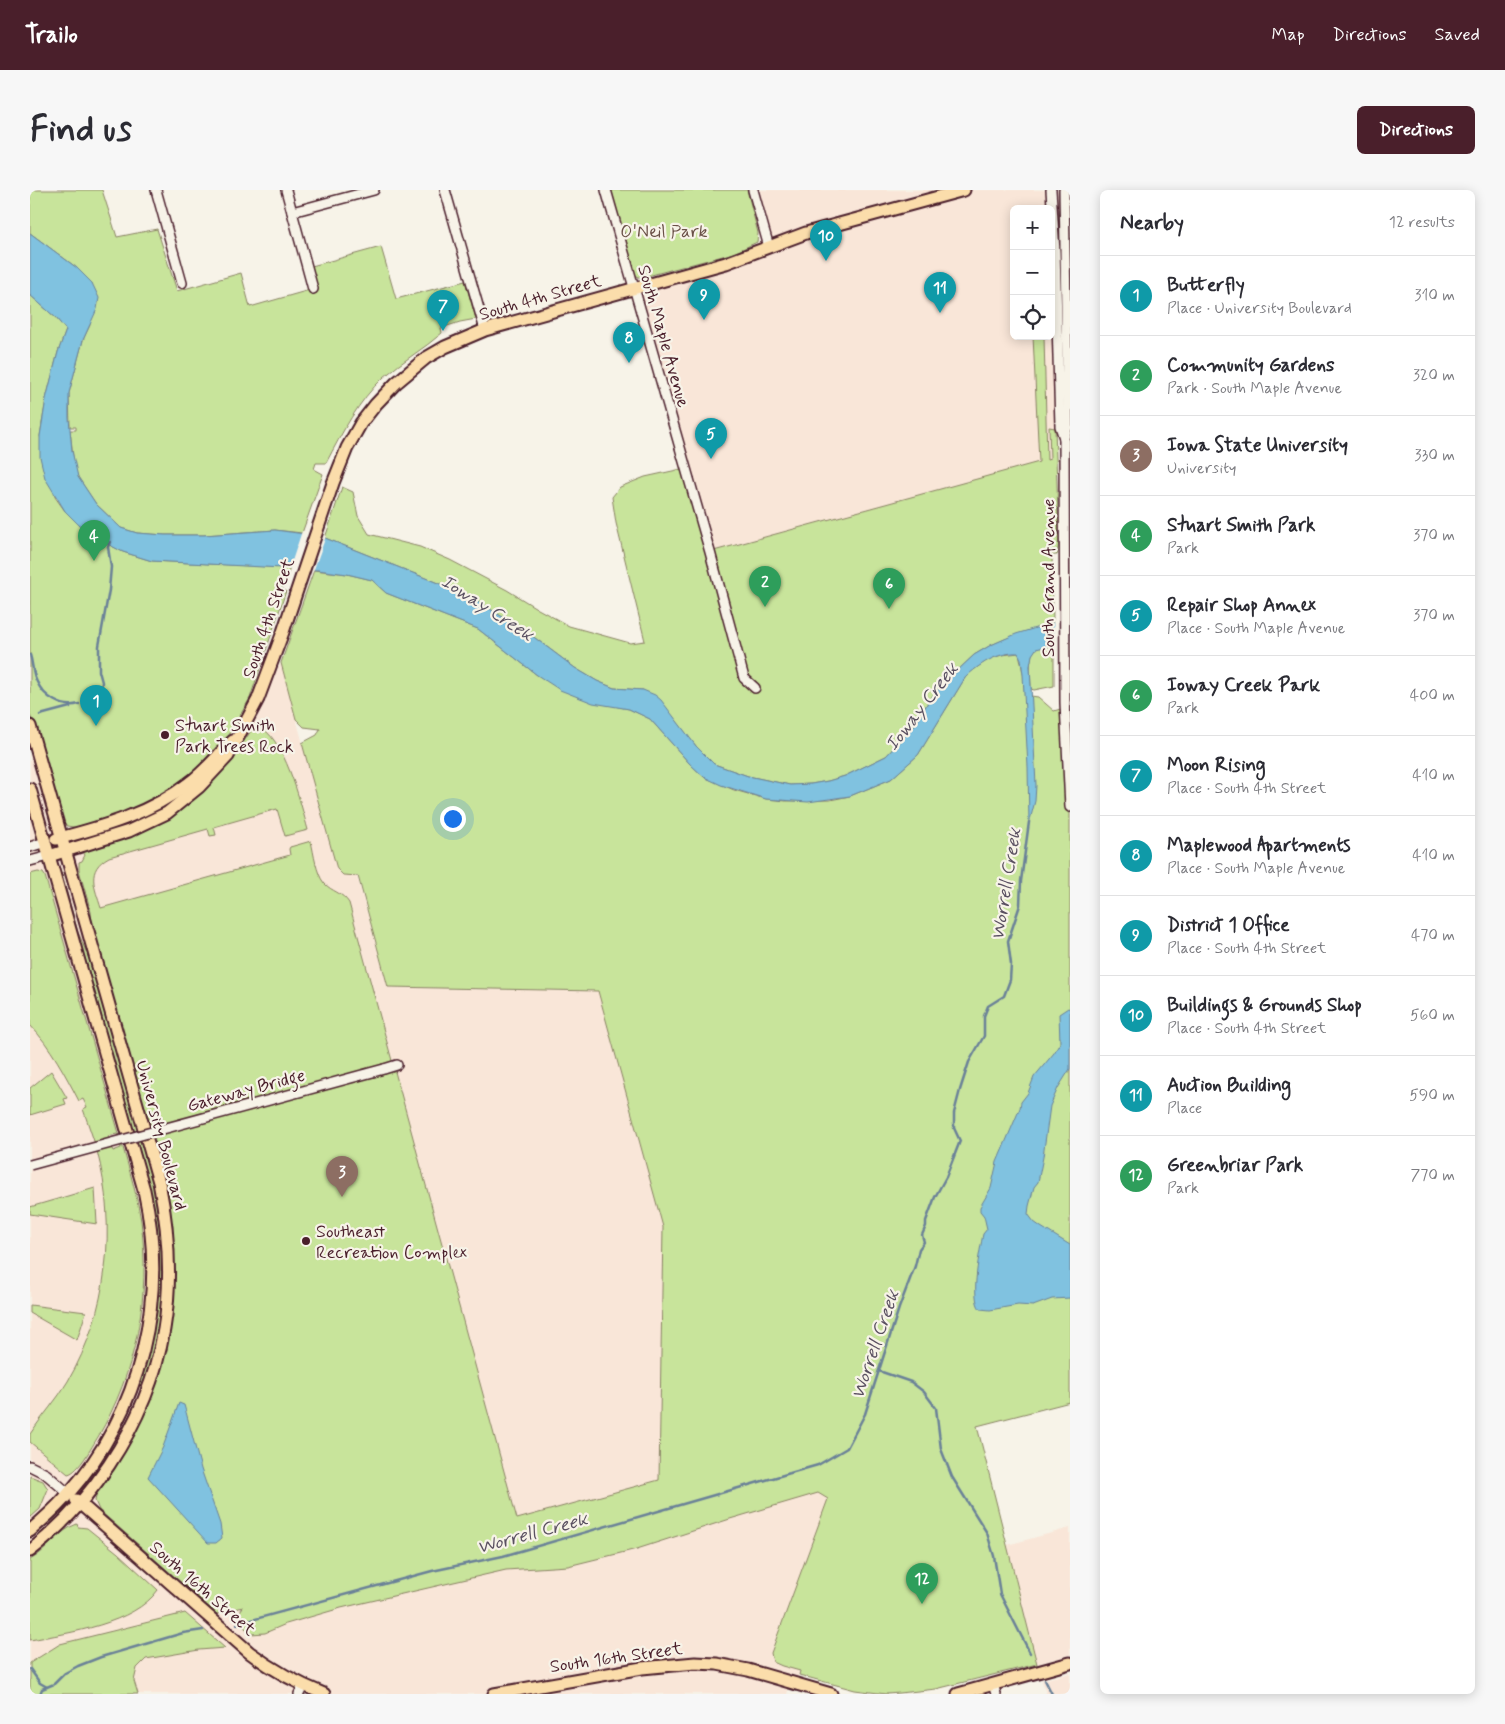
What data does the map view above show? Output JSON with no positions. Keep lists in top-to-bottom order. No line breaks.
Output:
{"streets":{"main road":["South 4th Street","University Boulevard","South 16th Street"],"street":["South Maple Avenue","South Grand Avenue","Gateway Bridge"]},"crossings":[["South 4th Street","South Maple Avenue"],["South 4th Street","University Boulevard"],["University Boulevard","South 16th Street"]],"water":["Ioway Creek","Worrell Creek"],"parks":["O'Neil Park"],"places":["Stuart Smith Park Trees Rock","Southeast Recreation Complex"],"page":{"header":"Trailo","nav":["Map","Directions","Saved"],"buttons":"Directions","title":"Find us","heading":["Nearby","12 results"],"map_buttons":["+","−"],"pins":["10","11","9","7","8","5","4","2","6","1","3","12"],"list":[{"mark":"1","name":"Butterfly","note":"Place · University Boulevard","value":"310 m"},{"mark":"2","name":"Community Gardens","note":"Park · South Maple Avenue","value":"320 m"},{"mark":"3","name":"Iowa State University","note":"University","value":"330 m"},{"mark":"4","name":"Stuart Smith Park","note":"Park","value":"370 m"},{"mark":"5","name":"Repair Shop Annex","note":"Place · South Maple Avenue","value":"370 m"},{"mark":"6","name":"Ioway Creek Park","note":"Park","value":"400 m"},{"mark":"7","name":"Moon Rising","note":"Place · South 4th Street","value":"410 m"},{"mark":"8","name":"Maplewood Apartments","note":"Place · South Maple Avenue","value":"410 m"},{"mark":"9","name":"District 1 Office","note":"Place · South 4th Street","value":"470 m"},{"mark":"10","name":"Buildings & Grounds Shop","note":"Place · South 4th Street","value":"560 m"},{"mark":"11","name":"Auction Building","note":"Place","value":"590 m"},{"mark":"12","name":"Greenbriar Park","note":"Park","value":"770 m"}]}}
